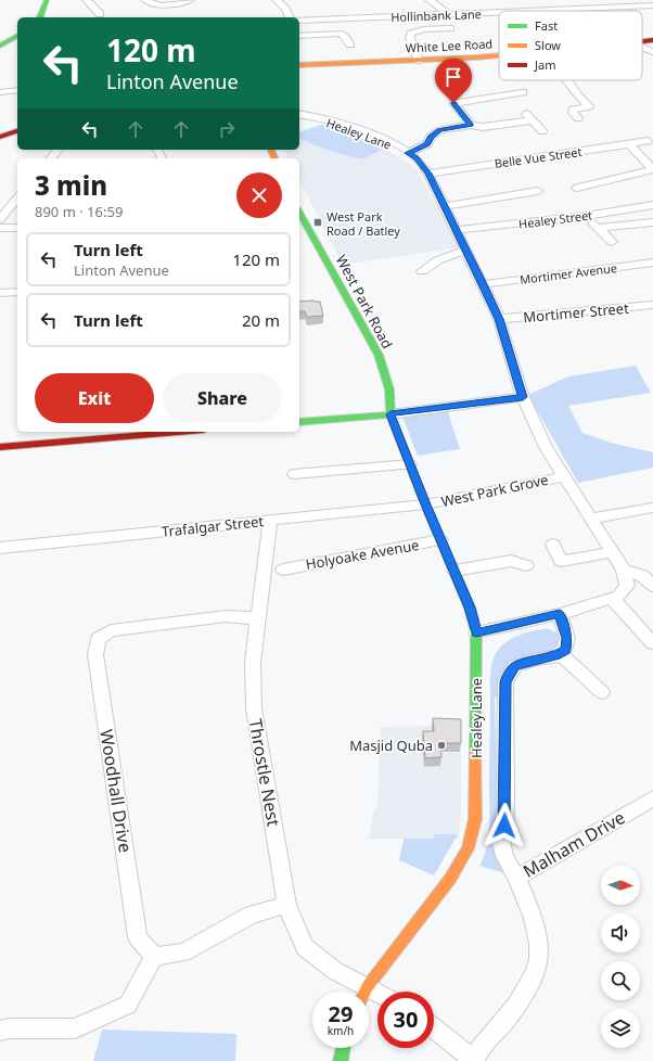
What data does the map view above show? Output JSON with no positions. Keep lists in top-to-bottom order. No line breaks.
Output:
{"streets":{"main road":["White Lee Road","Healey Lane","West Park Road"],"street":["Hollinbank Lane","Belle Vue Street","Healey Street","Mortimer Avenue","Mortimer Street","West Park Grove","Trafalgar Street","Holyoake Avenue","Throstle Nest","Woodhall Drive","Malham Drive"]},"crossings":[["Healey Lane","Belle Vue Street"],["Healey Lane","Healey Street"],["Healey Lane","Mortimer Avenue"],["Healey Lane","West Park Road"],["Healey Lane","Mortimer Street"],["Healey Lane","West Park Grove"],["Healey Lane","Trafalgar Street"],["Healey Lane","Holyoake Avenue"],["West Park Grove","Trafalgar Street"],["Trafalgar Street","Throstle Nest"],["Throstle Nest","Woodhall Drive"]],"places":{"transit":["West Park Road / Batley"],"other":["Masjid Quba"]},"legend":["Fast","Slow","Jam"],"north":"right","page":{"turn":["120 m","Linton Avenue"],"heading":["3 min","890 m · 16:59"],"list":[{"name":"Turn left","note":"Linton Avenue","value":"120 m"},{"name":"Turn left","value":"20 m"}],"buttons":["Exit","Share"],"speed":"29 km/h","limit":"30"}}
